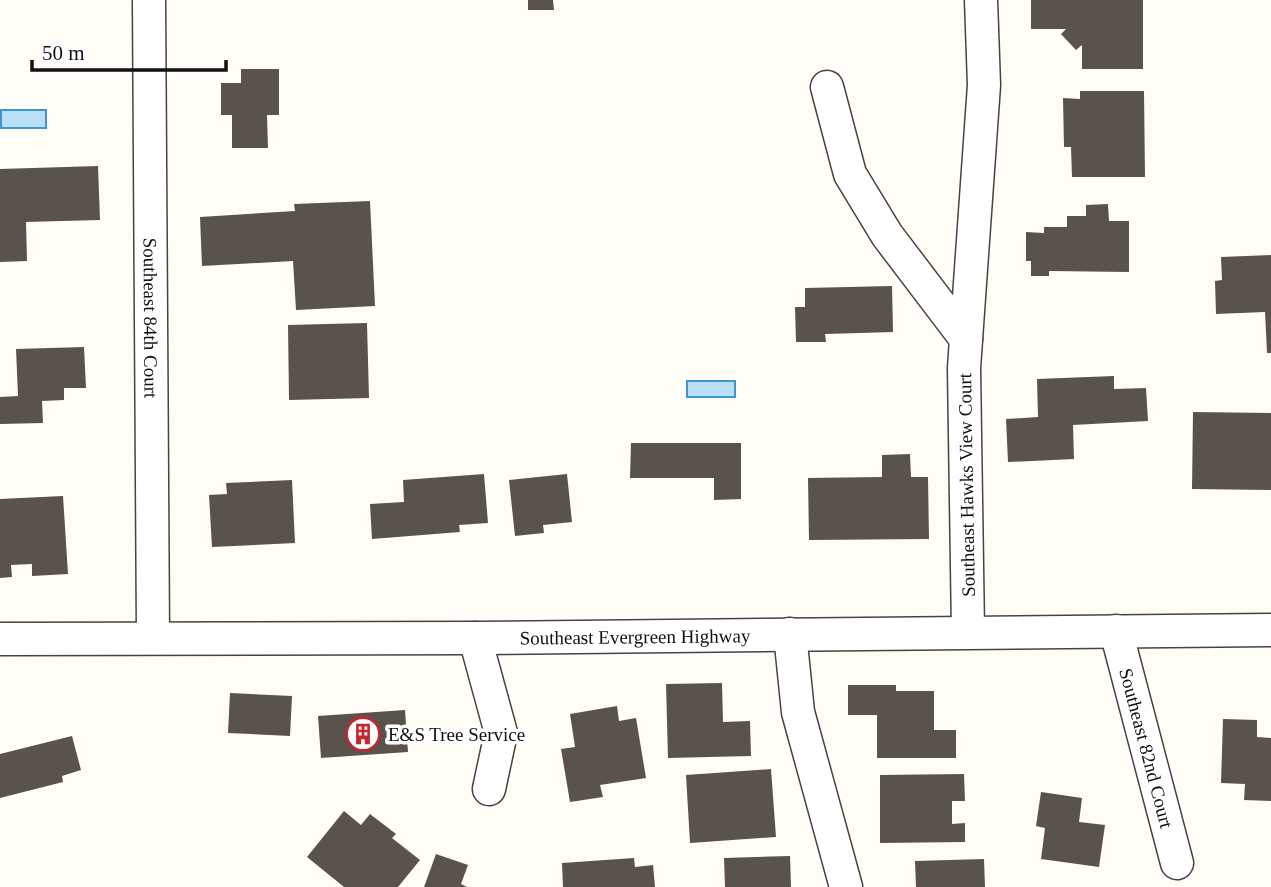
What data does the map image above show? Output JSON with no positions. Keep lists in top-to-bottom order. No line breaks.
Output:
{"streets":{"street":["Southeast 84th Court","Southeast Hawks View Court","Southeast Evergreen Highway","Southeast 82nd Court"]},"crossings":[["Southeast 84th Court","Southeast Evergreen Highway"],["Southeast Hawks View Court","Southeast Evergreen Highway"],["Southeast Evergreen Highway","Southeast 82nd Court"]],"places":{"building":["E&S Tree Service"]},"scale_bar":"50 m"}
